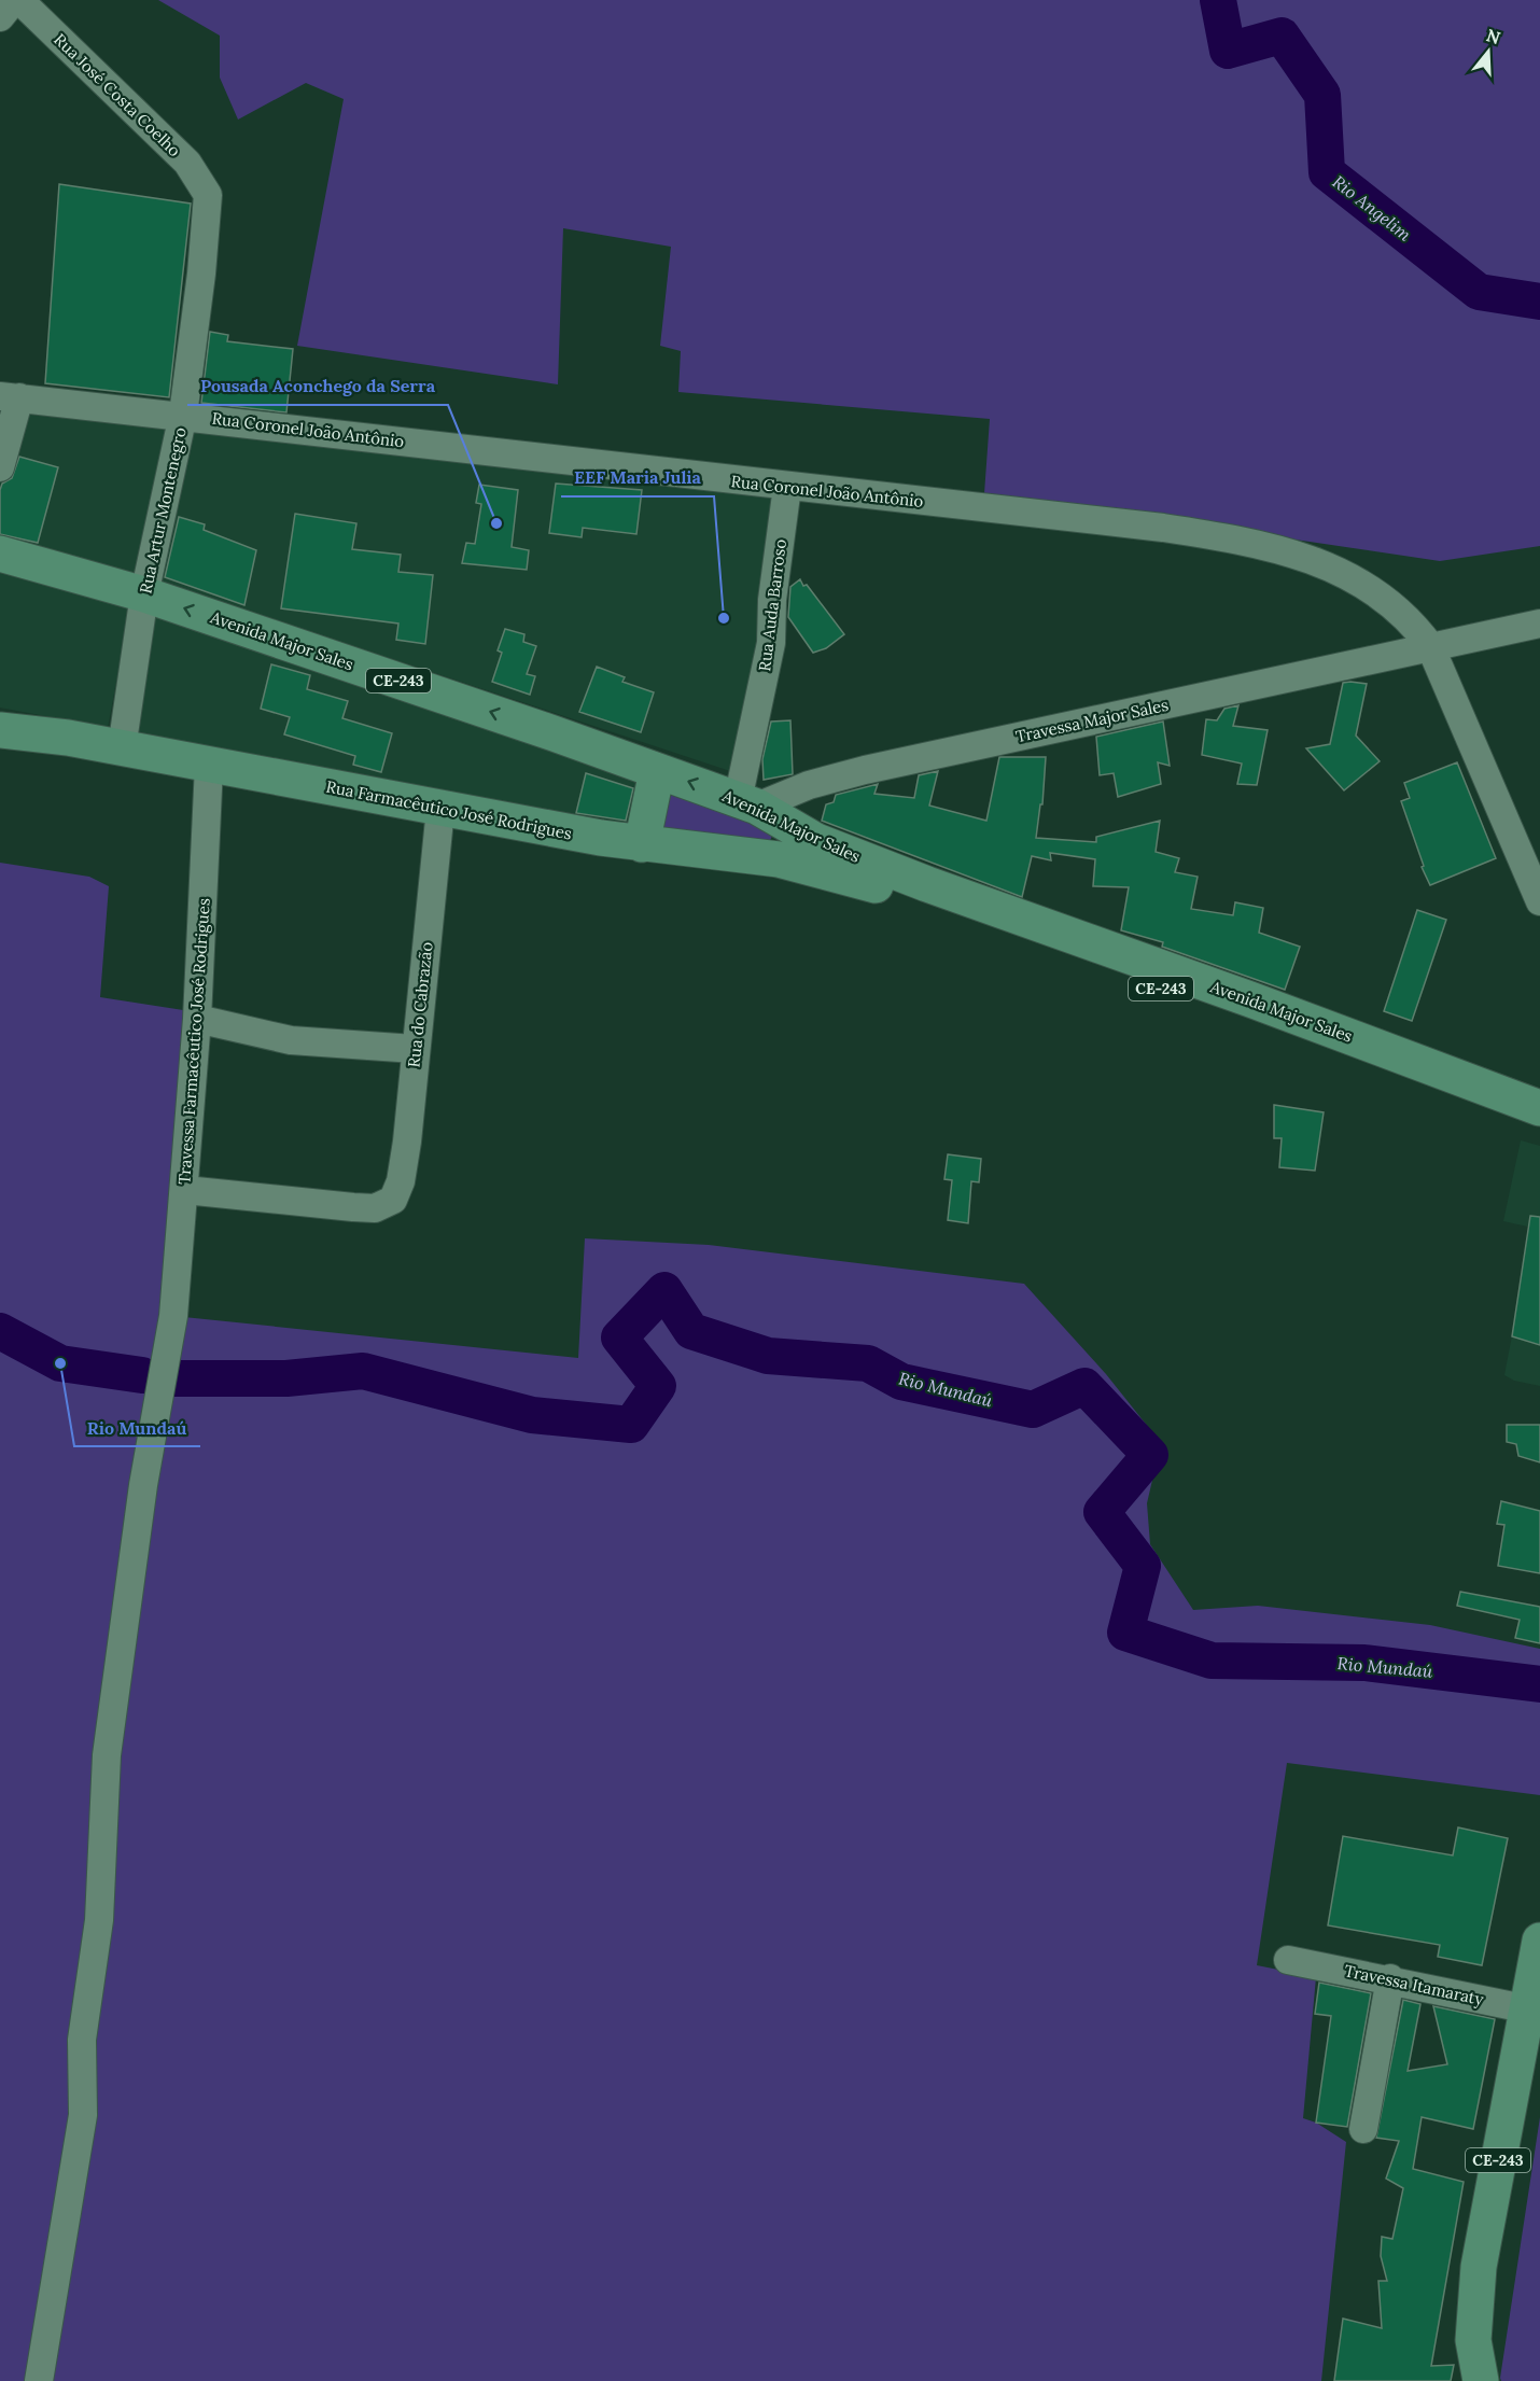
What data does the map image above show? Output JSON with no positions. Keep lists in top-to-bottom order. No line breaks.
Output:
{"streets":{"main road":["Avenida Major Sales","CE-243","Rua Farmacêutico José Rodrigues"],"street":["Rua José Costa Coelho","Rua Coronel João Antônio","Rua Artur Montenegro","Rua Auda Barroso","Travessa Major Sales","Rua do Cabrazão","Travessa Farmacêutico José Rodrigues","Travessa Itamaraty"]},"crossings":[["Rua José Costa Coelho","Rua Artur Montenegro"],["Rua Coronel João Antônio","Rua Artur Montenegro"],["Rua Coronel João Antônio","Rua Auda Barroso"],["Rua Coronel João Antônio","Travessa Major Sales"],["Rua Artur Montenegro","Avenida Major Sales"],["Rua Artur Montenegro","Rua Farmacêutico José Rodrigues"],["Rua Auda Barroso","Avenida Major Sales"],["Rua Auda Barroso","Travessa Major Sales"],["Avenida Major Sales","Travessa Major Sales"],["Avenida Major Sales","Rua Farmacêutico José Rodrigues"],["CE-243","Travessa Itamaraty"],["Rua Farmacêutico José Rodrigues","Rua do Cabrazão"],["Rua Farmacêutico José Rodrigues","Travessa Farmacêutico José Rodrigues"],["Rua do Cabrazão","Travessa Farmacêutico José Rodrigues"]],"water":["Rio Angelim","Rio Mundaú"],"places":["Pousada Aconchego da Serra","EEF Maria Julia","Rio Mundaú"],"north":"top"}
